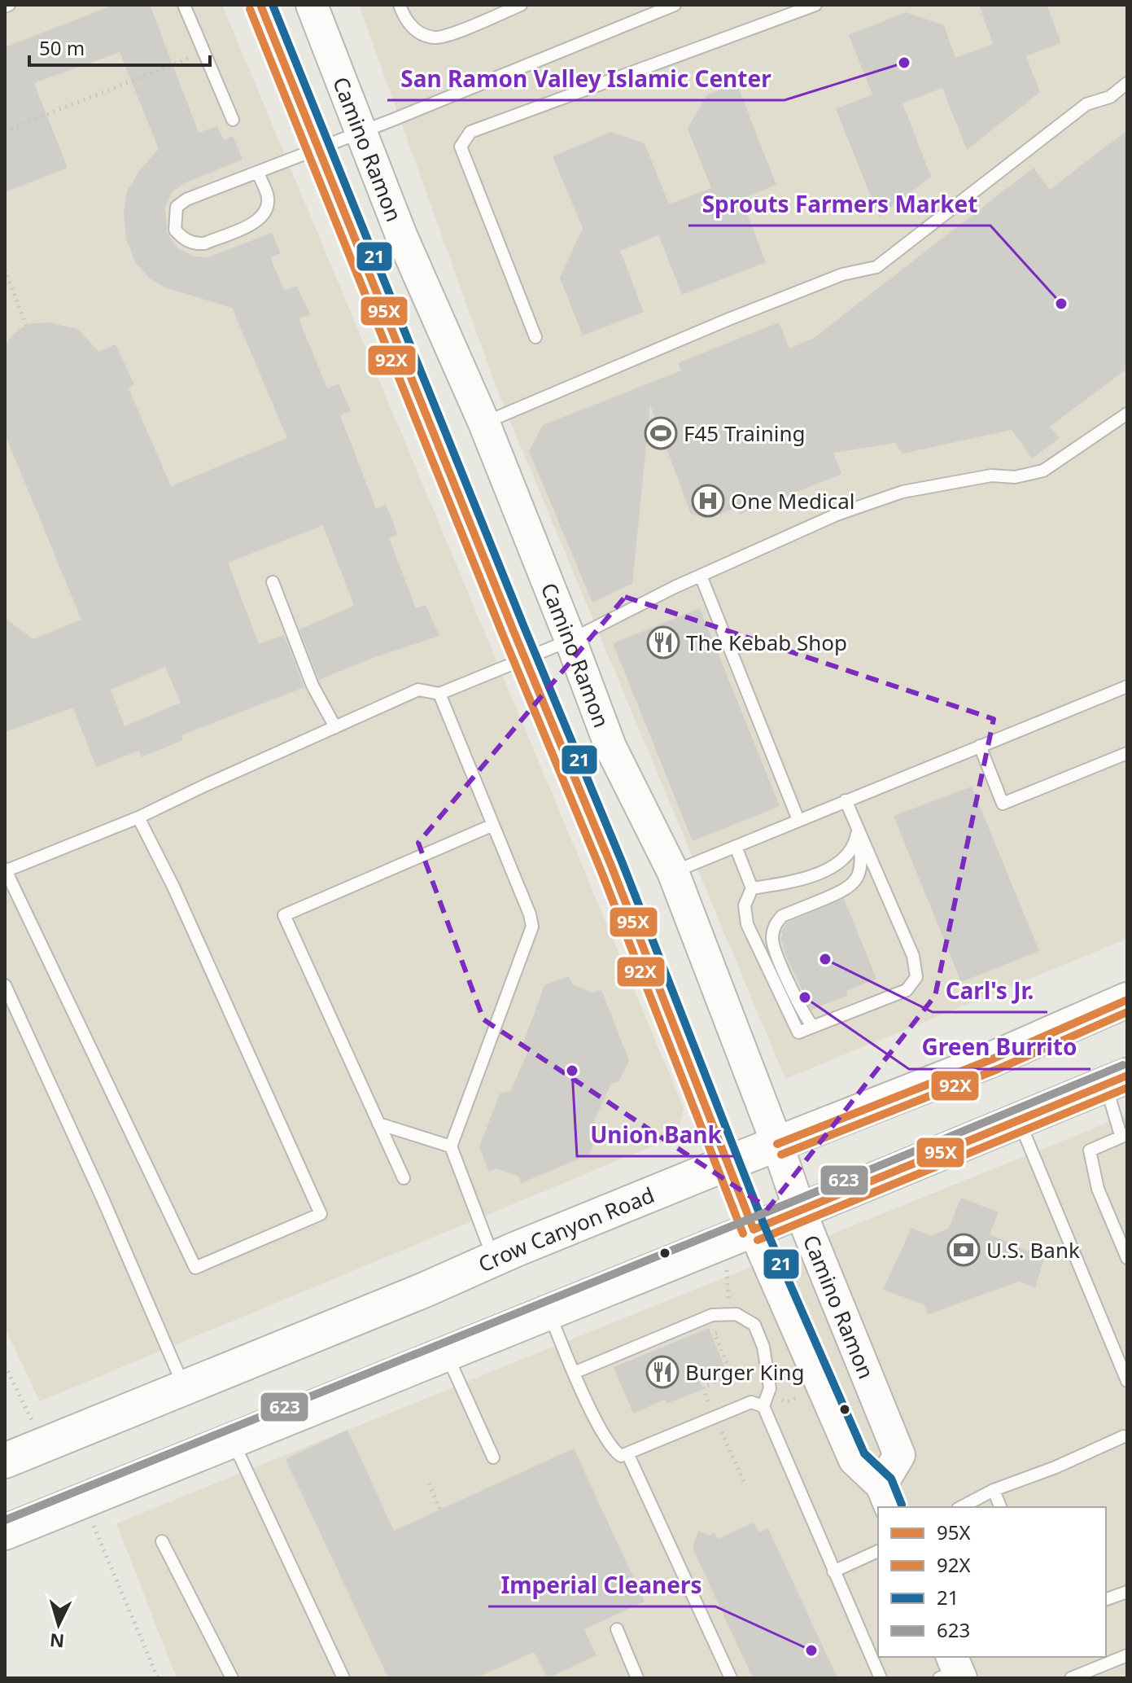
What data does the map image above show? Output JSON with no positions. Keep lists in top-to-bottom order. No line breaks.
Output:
{"streets":{"main road":["Crow Canyon Road"],"street":["Camino Ramon"]},"crossings":[["Camino Ramon","Crow Canyon Road"]],"places":{"other":["San Ramon Valley Islamic Center","Sprouts Farmers Market","Carl's Jr.","Green Burrito","Union Bank","Imperial Cleaners"],"sports":["F45 Training"],"hospital":["One Medical"],"restaurant":["The Kebab Shop","Burger King"],"bank":["U.S. Bank"]},"lines":["transit line 95X","transit line 21","transit line 92X","transit line 623"],"legend":["95X","92X","21","623"],"scale_bar":"50 m","north":"bottom"}
